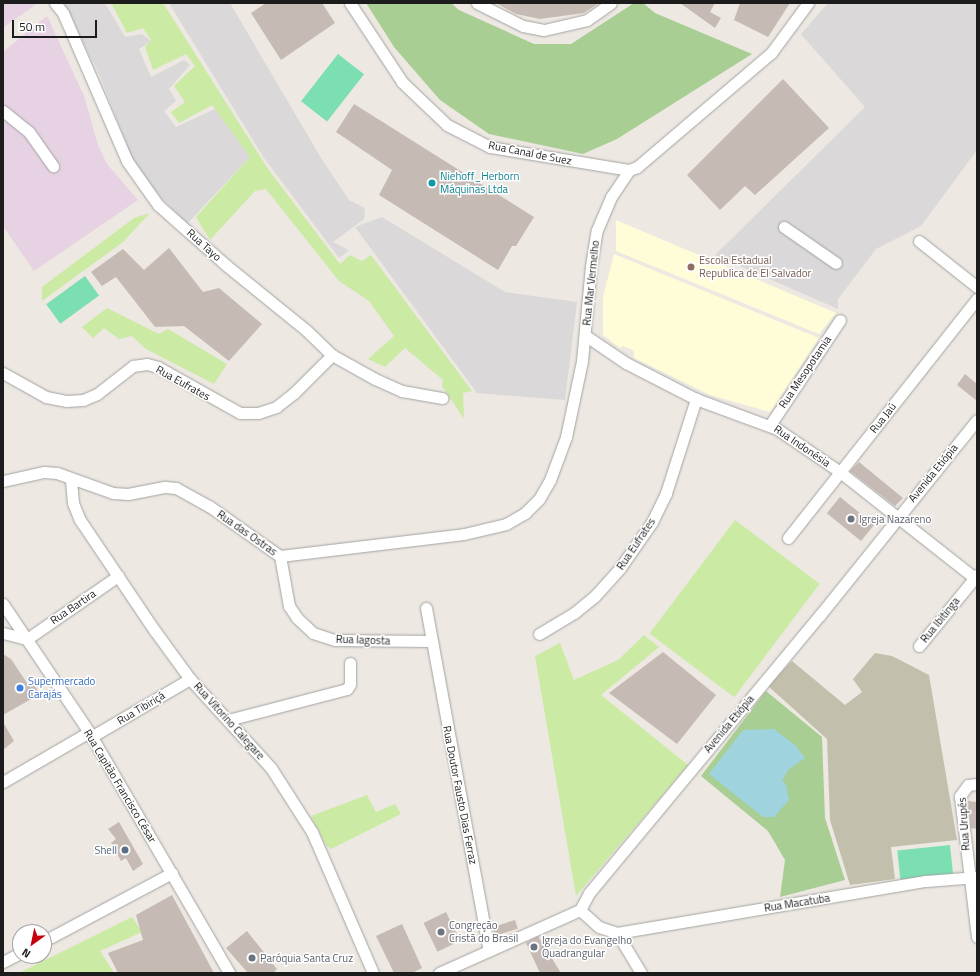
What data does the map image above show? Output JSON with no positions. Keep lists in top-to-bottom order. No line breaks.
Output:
{"streets":{"street":["Rua Canal de Suez","Rua Tayo","Rua Mar Vermelho","Rua Mesopotamia","Rua Eufrates","Rua Jaú","Rua Indonésia","Avenida Etiópia","Rua das Ostras","Rua Bartira","Rua Ibitinga","Rua lagosta","Rua Tibiriçá","Rua Vitorino Calegare","Rua Capitão Francisco César","Rua Doutor Fausto Dias Ferraz","Rua Urupés","Rua Macatuba"]},"crossings":[["Rua Canal de Suez","Rua Mar Vermelho"],["Rua Tayo","Rua Eufrates"],["Rua Mar Vermelho","Rua Indonésia"],["Rua Mar Vermelho","Rua das Ostras"],["Rua Mesopotamia","Rua Indonésia"],["Rua Eufrates","Rua Indonésia"],["Rua Jaú","Rua Indonésia"],["Rua Indonésia","Avenida Etiópia"],["Rua Indonésia","Rua Ibitinga"],["Rua das Ostras","Rua lagosta"],["Rua das Ostras","Rua Vitorino Calegare"],["Rua Bartira","Rua Vitorino Calegare"],["Rua Bartira","Rua Capitão Francisco César"],["Rua lagosta","Rua Doutor Fausto Dias Ferraz"],["Rua Tibiriçá","Rua Vitorino Calegare"],["Rua Tibiriçá","Rua Capitão Francisco César"],["Rua Urupés","Rua Macatuba"]],"places":["Niehoff_Herborn Máquinas Ltda","Escola Estadual Republica de El Salvador","Igreja Nazareno","Supermercado Carajás","Shell","Congreção Cristã do Brasil","Igreja do Evangelho Quadrangular","Paróquia Santa Cruz"],"scale_bar":"50 m","north":"bottom left"}
